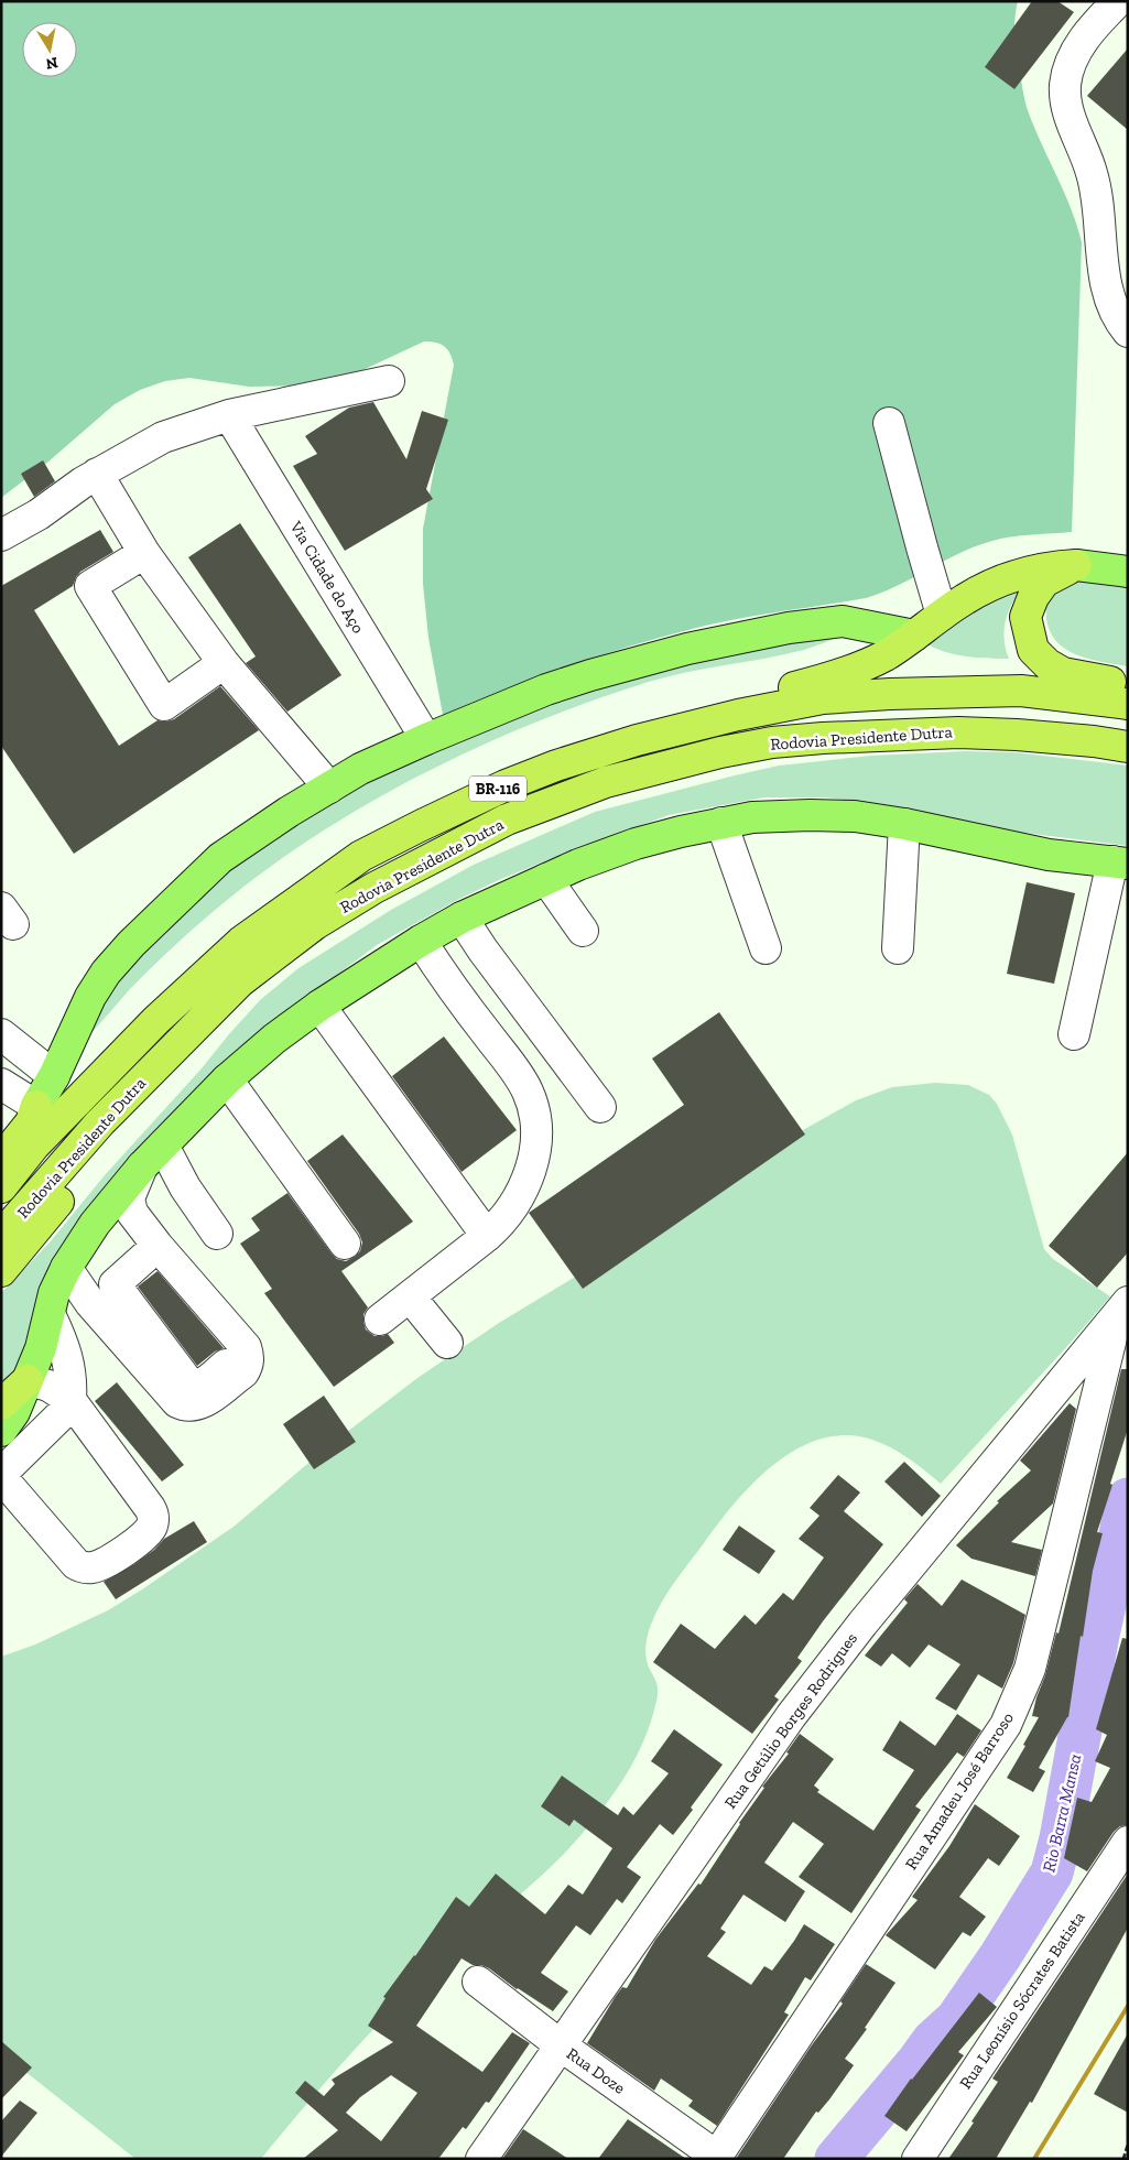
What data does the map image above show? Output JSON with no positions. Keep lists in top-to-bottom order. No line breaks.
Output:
{"streets":{"highway":["Rodovia Presidente Dutra","BR-116"],"street":["Via Cidade do Aço","Rua Getúlio Borges Rodrigues","Rua Amadeu José Barroso","Rua Leonísio Sócrates Batista","Rua Doze"]},"crossings":[["Rodovia Presidente Dutra","BR-116"],["Rua Getúlio Borges Rodrigues","Rua Amadeu José Barroso"],["Rua Getúlio Borges Rodrigues","Rua Doze"],["Rua Amadeu José Barroso","Rua Doze"]],"water":["Rio Barra Mansa"],"north":"bottom"}
